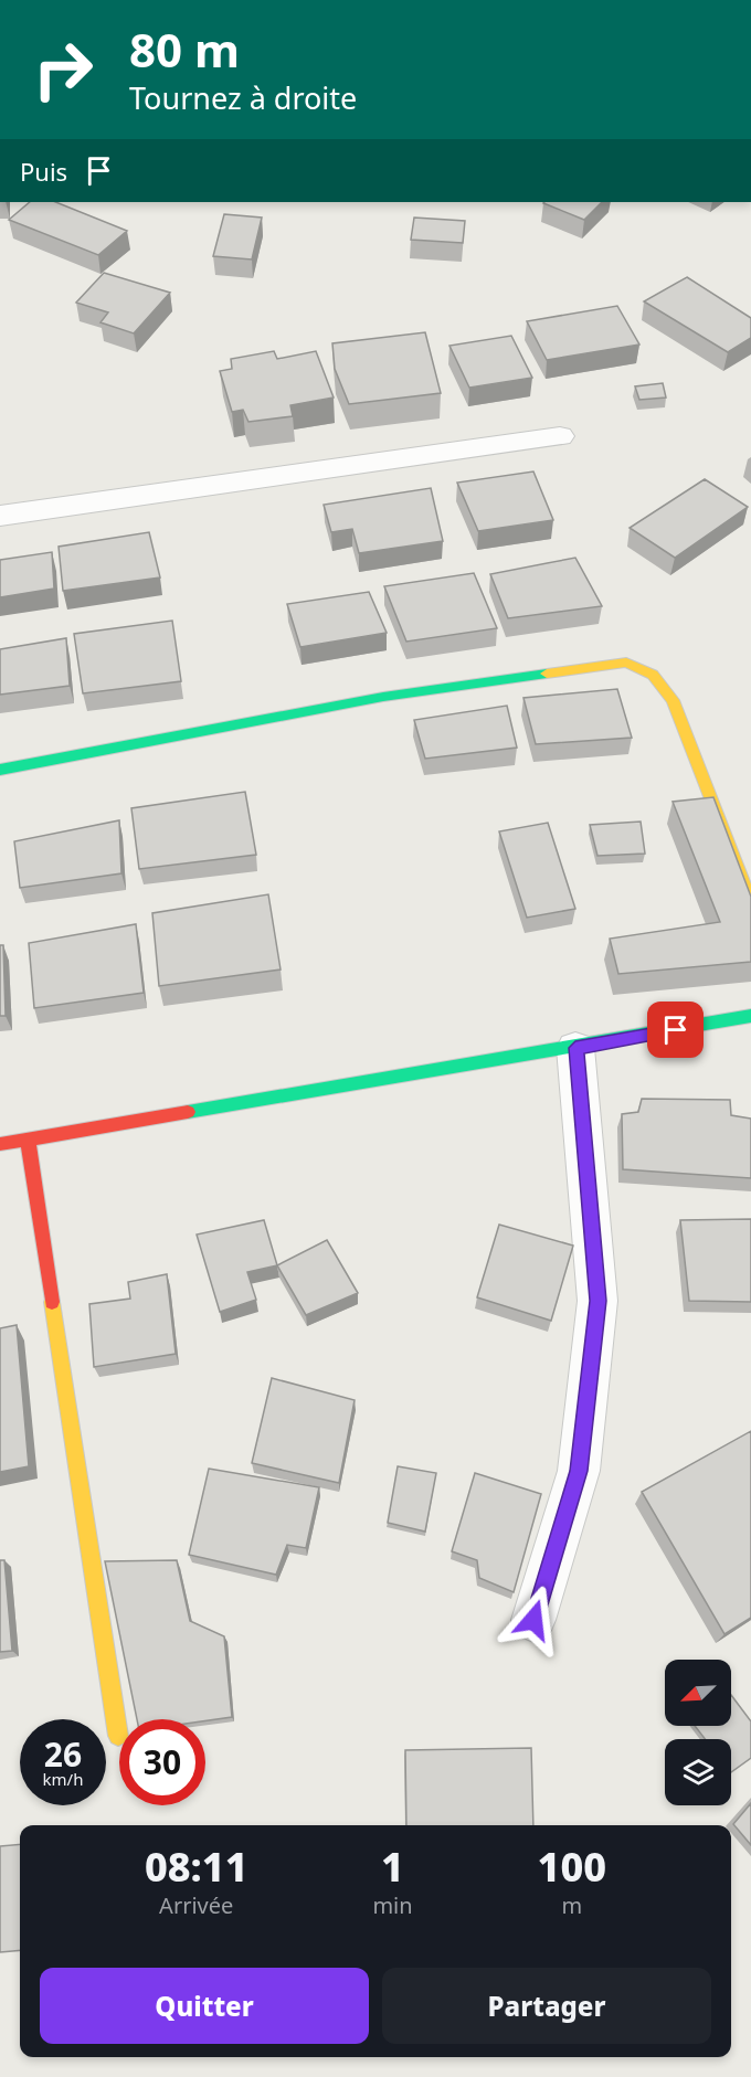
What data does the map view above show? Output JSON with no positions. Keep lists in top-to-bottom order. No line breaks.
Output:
{"north":"bottom left","page":{"turn":["80 m","Tournez à droite"],"then":"Puis","speed":"26 km/h","limit":"30","eta":["08:11","Arrivée","1","min","100","m"],"buttons":["Quitter","Partager"]}}
